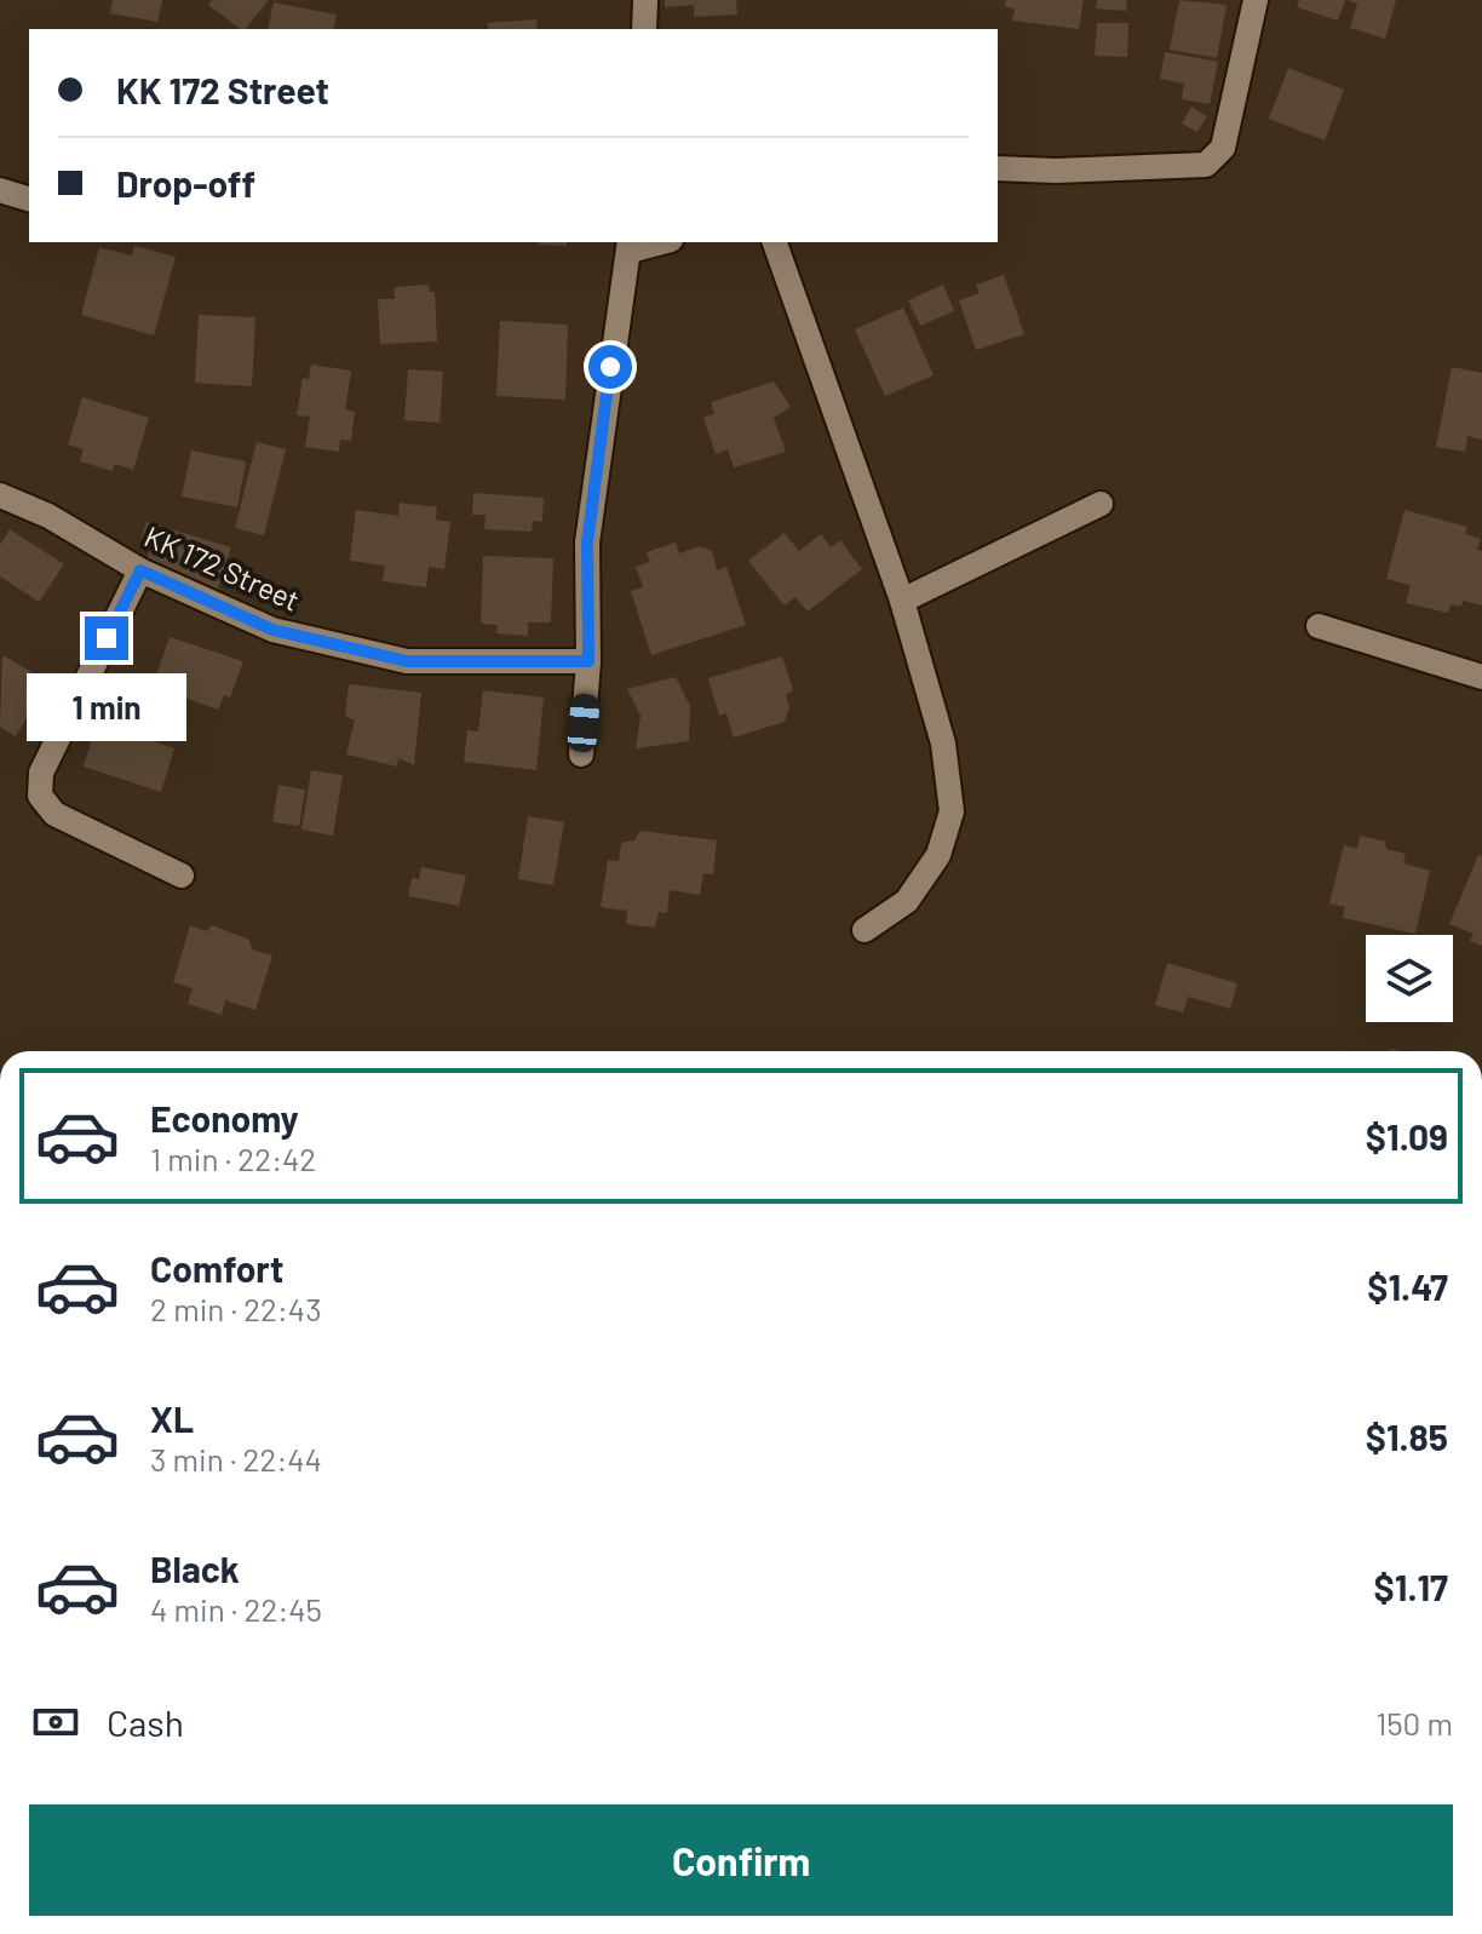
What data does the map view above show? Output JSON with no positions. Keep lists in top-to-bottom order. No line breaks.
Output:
{"streets":{"street":["KK 172 Street"]},"page":{"banner":["KK 172 Street","Drop-off"],"bubble":"1 min","list":[{"name":"Economy","note":"1 min · 22:42","value":"$1.09"},{"name":"Comfort","note":"2 min · 22:43","value":"$1.47"},{"name":"XL","note":"3 min · 22:44","value":"$1.85"},{"name":"Black","note":"4 min · 22:45","value":"$1.17"}],"pay":["Cash","150 m"],"buttons":"Confirm"}}
